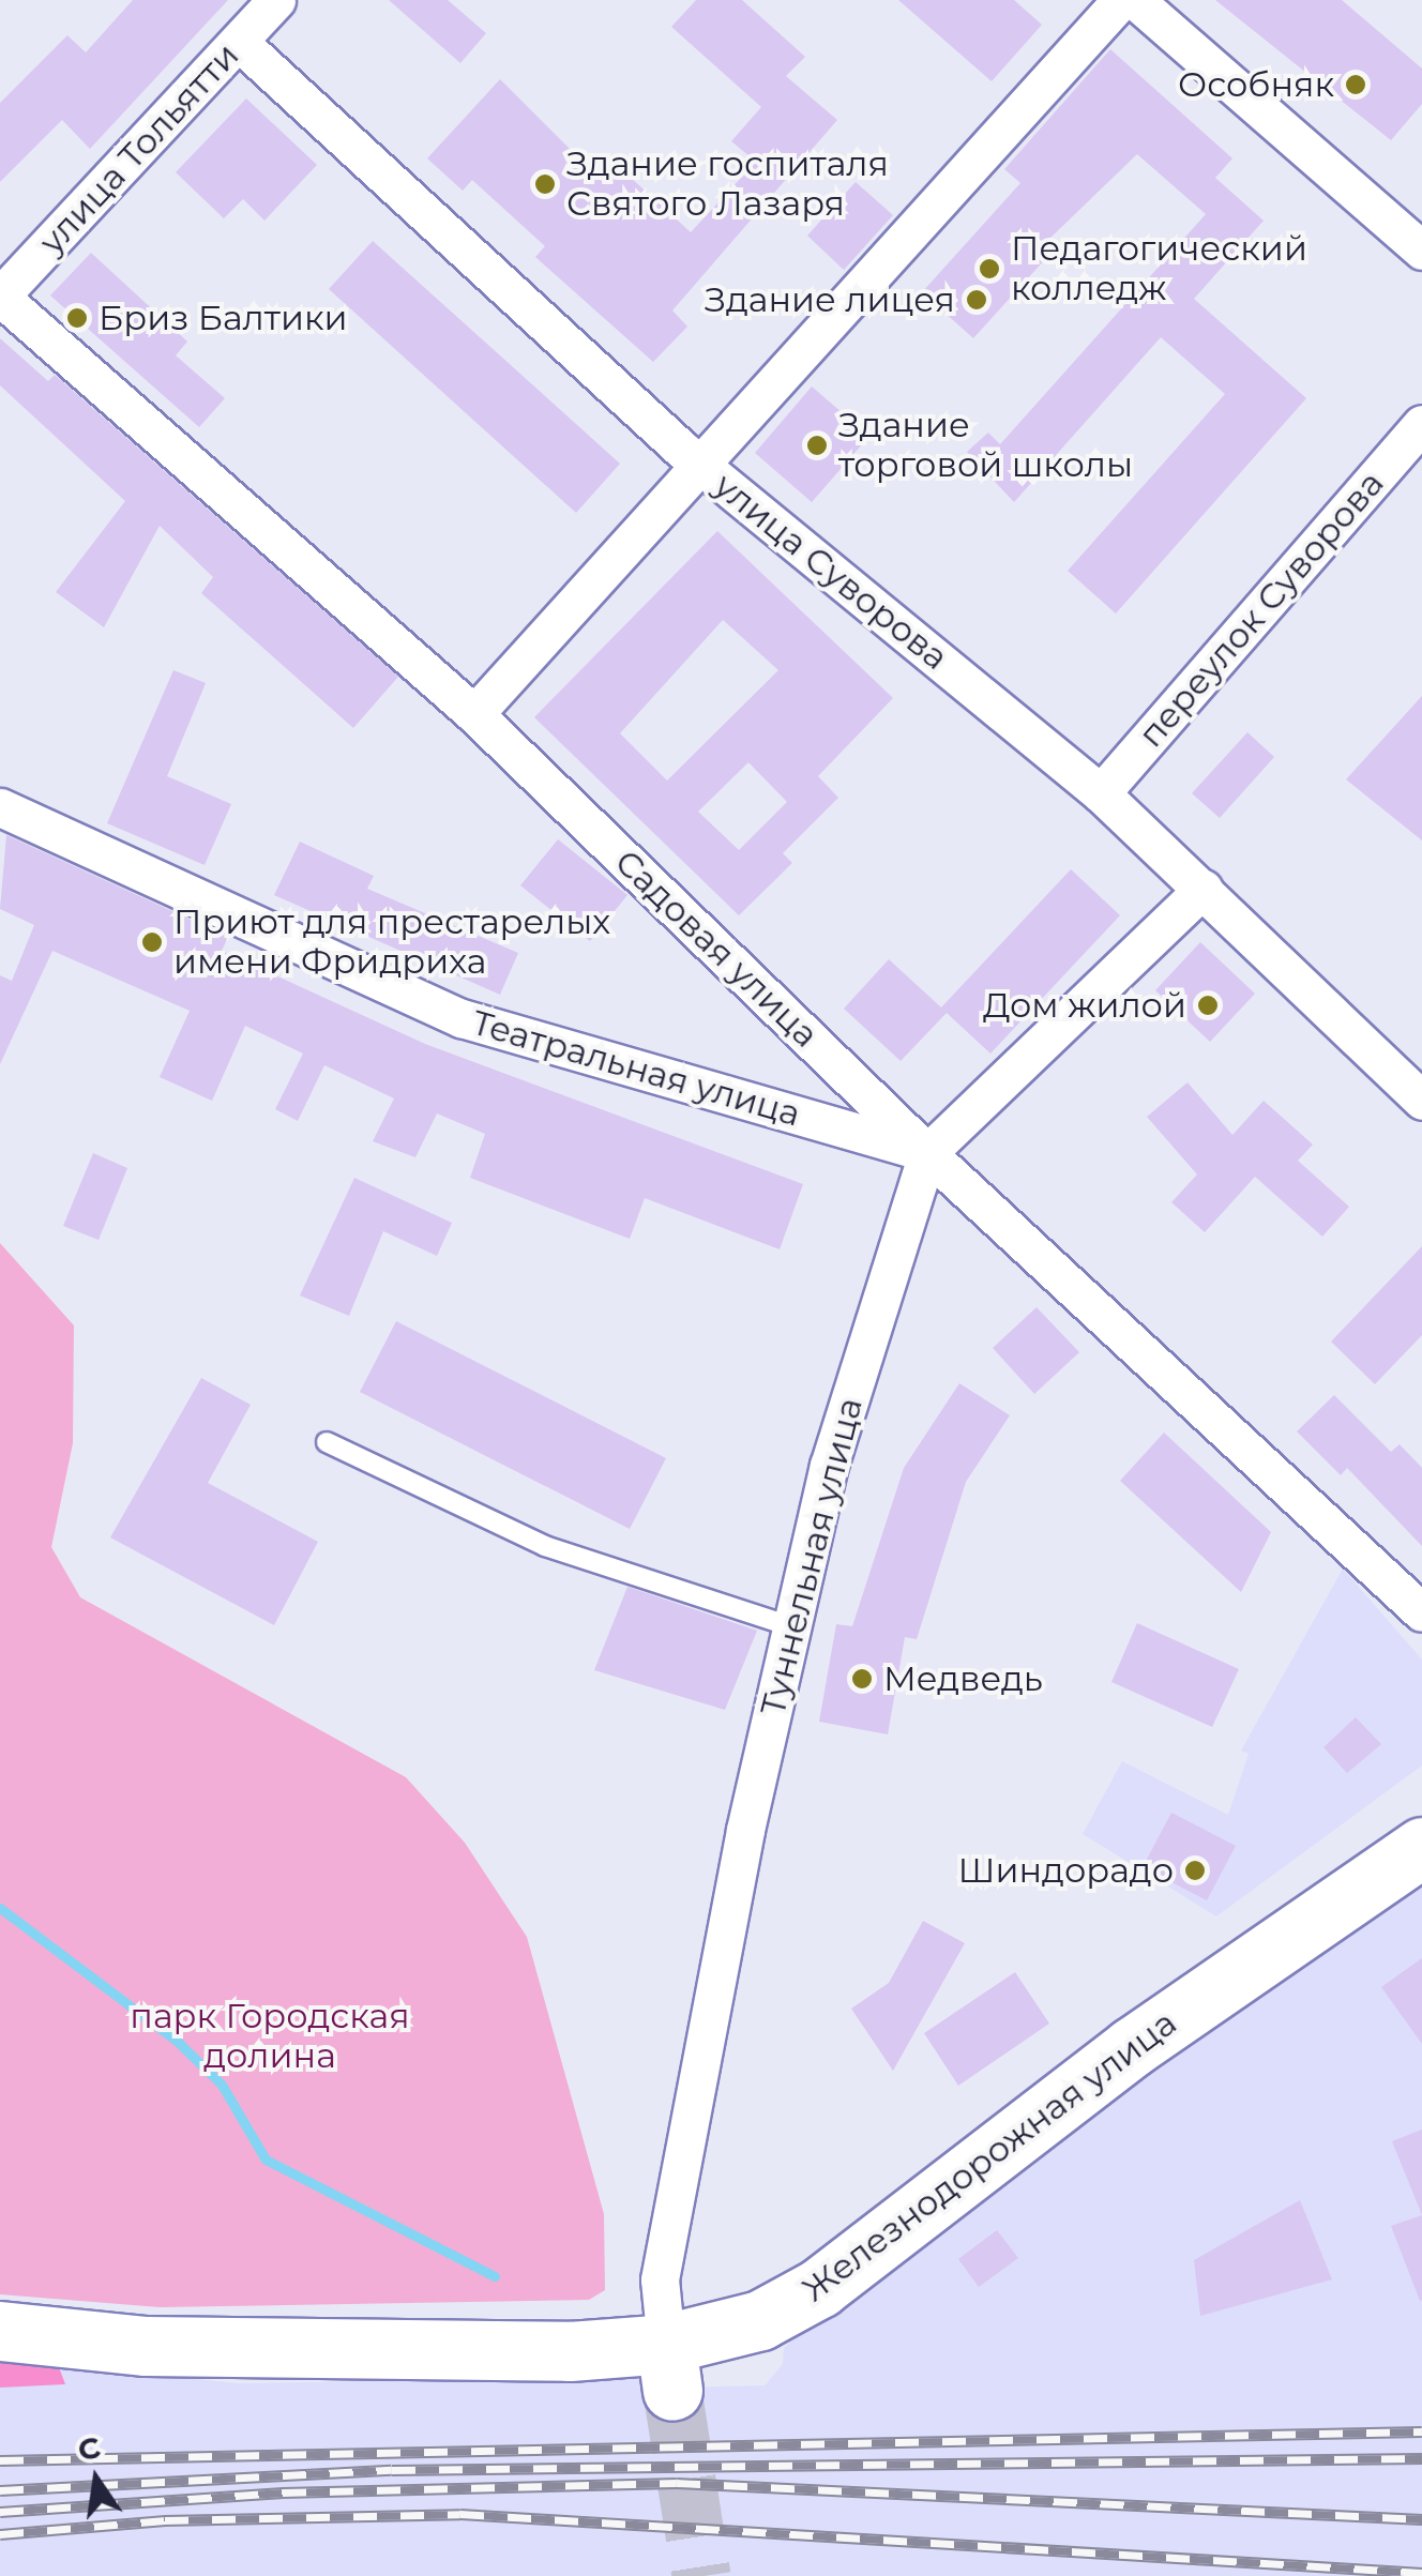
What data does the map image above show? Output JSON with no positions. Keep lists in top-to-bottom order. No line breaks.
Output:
{"streets":{"highway":["Железнодорожная улица"],"street":["улица Тольятти","улица Суворова","переулок Суворова","Садовая улица","Театральная улица","Туннельная улица"]},"crossings":[["улица Тольятти","улица Суворова"],["улица Тольятти","Садовая улица"],["улица Суворова","переулок Суворова"],["улица Суворова","Туннельная улица"],["Садовая улица","Театральная улица"],["Садовая улица","Туннельная улица"],["Театральная улица","Туннельная улица"],["Туннельная улица","Железнодорожная улица"]],"parks":["парк Городская долина"],"places":["Особняк","Здание госпиталя Святого Лазаря","Педагогический колледж","Здание лицея","Бриз Балтики","Здание торговой школы","Приют для престарелых имени Фридриха","Дом жилой","Медведь","Шиндорадо"],"north":"top"}
